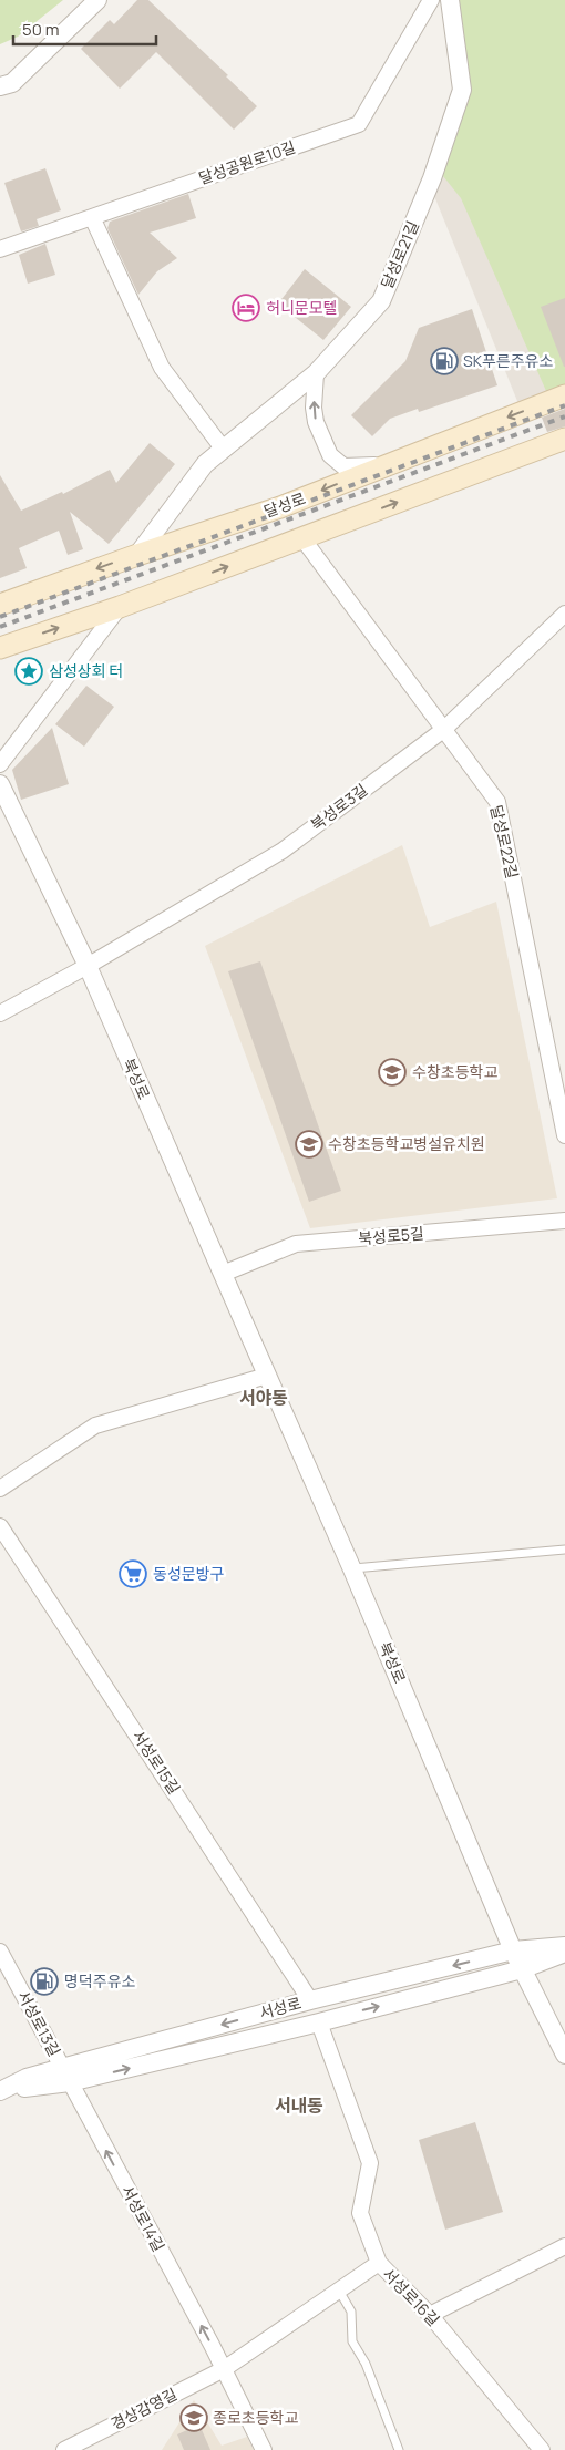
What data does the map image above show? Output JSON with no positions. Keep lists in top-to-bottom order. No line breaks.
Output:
{"streets":{"main road":["달성로"],"street":["달성공원로10길","달성로21길","북성로3길","달성로22길","북성로","북성로5길","서성로15길","서성로","서성로13길","서성로14길","서성로16길","경상감영길"]},"crossings":[["달성로21길","달성로"],["북성로3길","달성로22길"],["북성로3길","북성로"],["북성로","북성로5길"],["북성로","서성로"],["서성로15길","서성로"],["서성로","서성로13길"],["서성로","서성로14길"],["서성로","서성로16길"],["서성로13길","서성로14길"],["서성로14길","경상감영길"]],"one_way":["서성로14길"],"districts":["서야동","서내동"],"places":{"hotel":["허니문모텔"],"fuel station":["SK푸른주유소","명덕주유소"],"place":["삼성상회 터"],"school or university":["수창초등학교","수창초등학교병설유치원","종로초등학교"],"supermarket":["동성문방구"]},"scale_bar":"50 m"}
